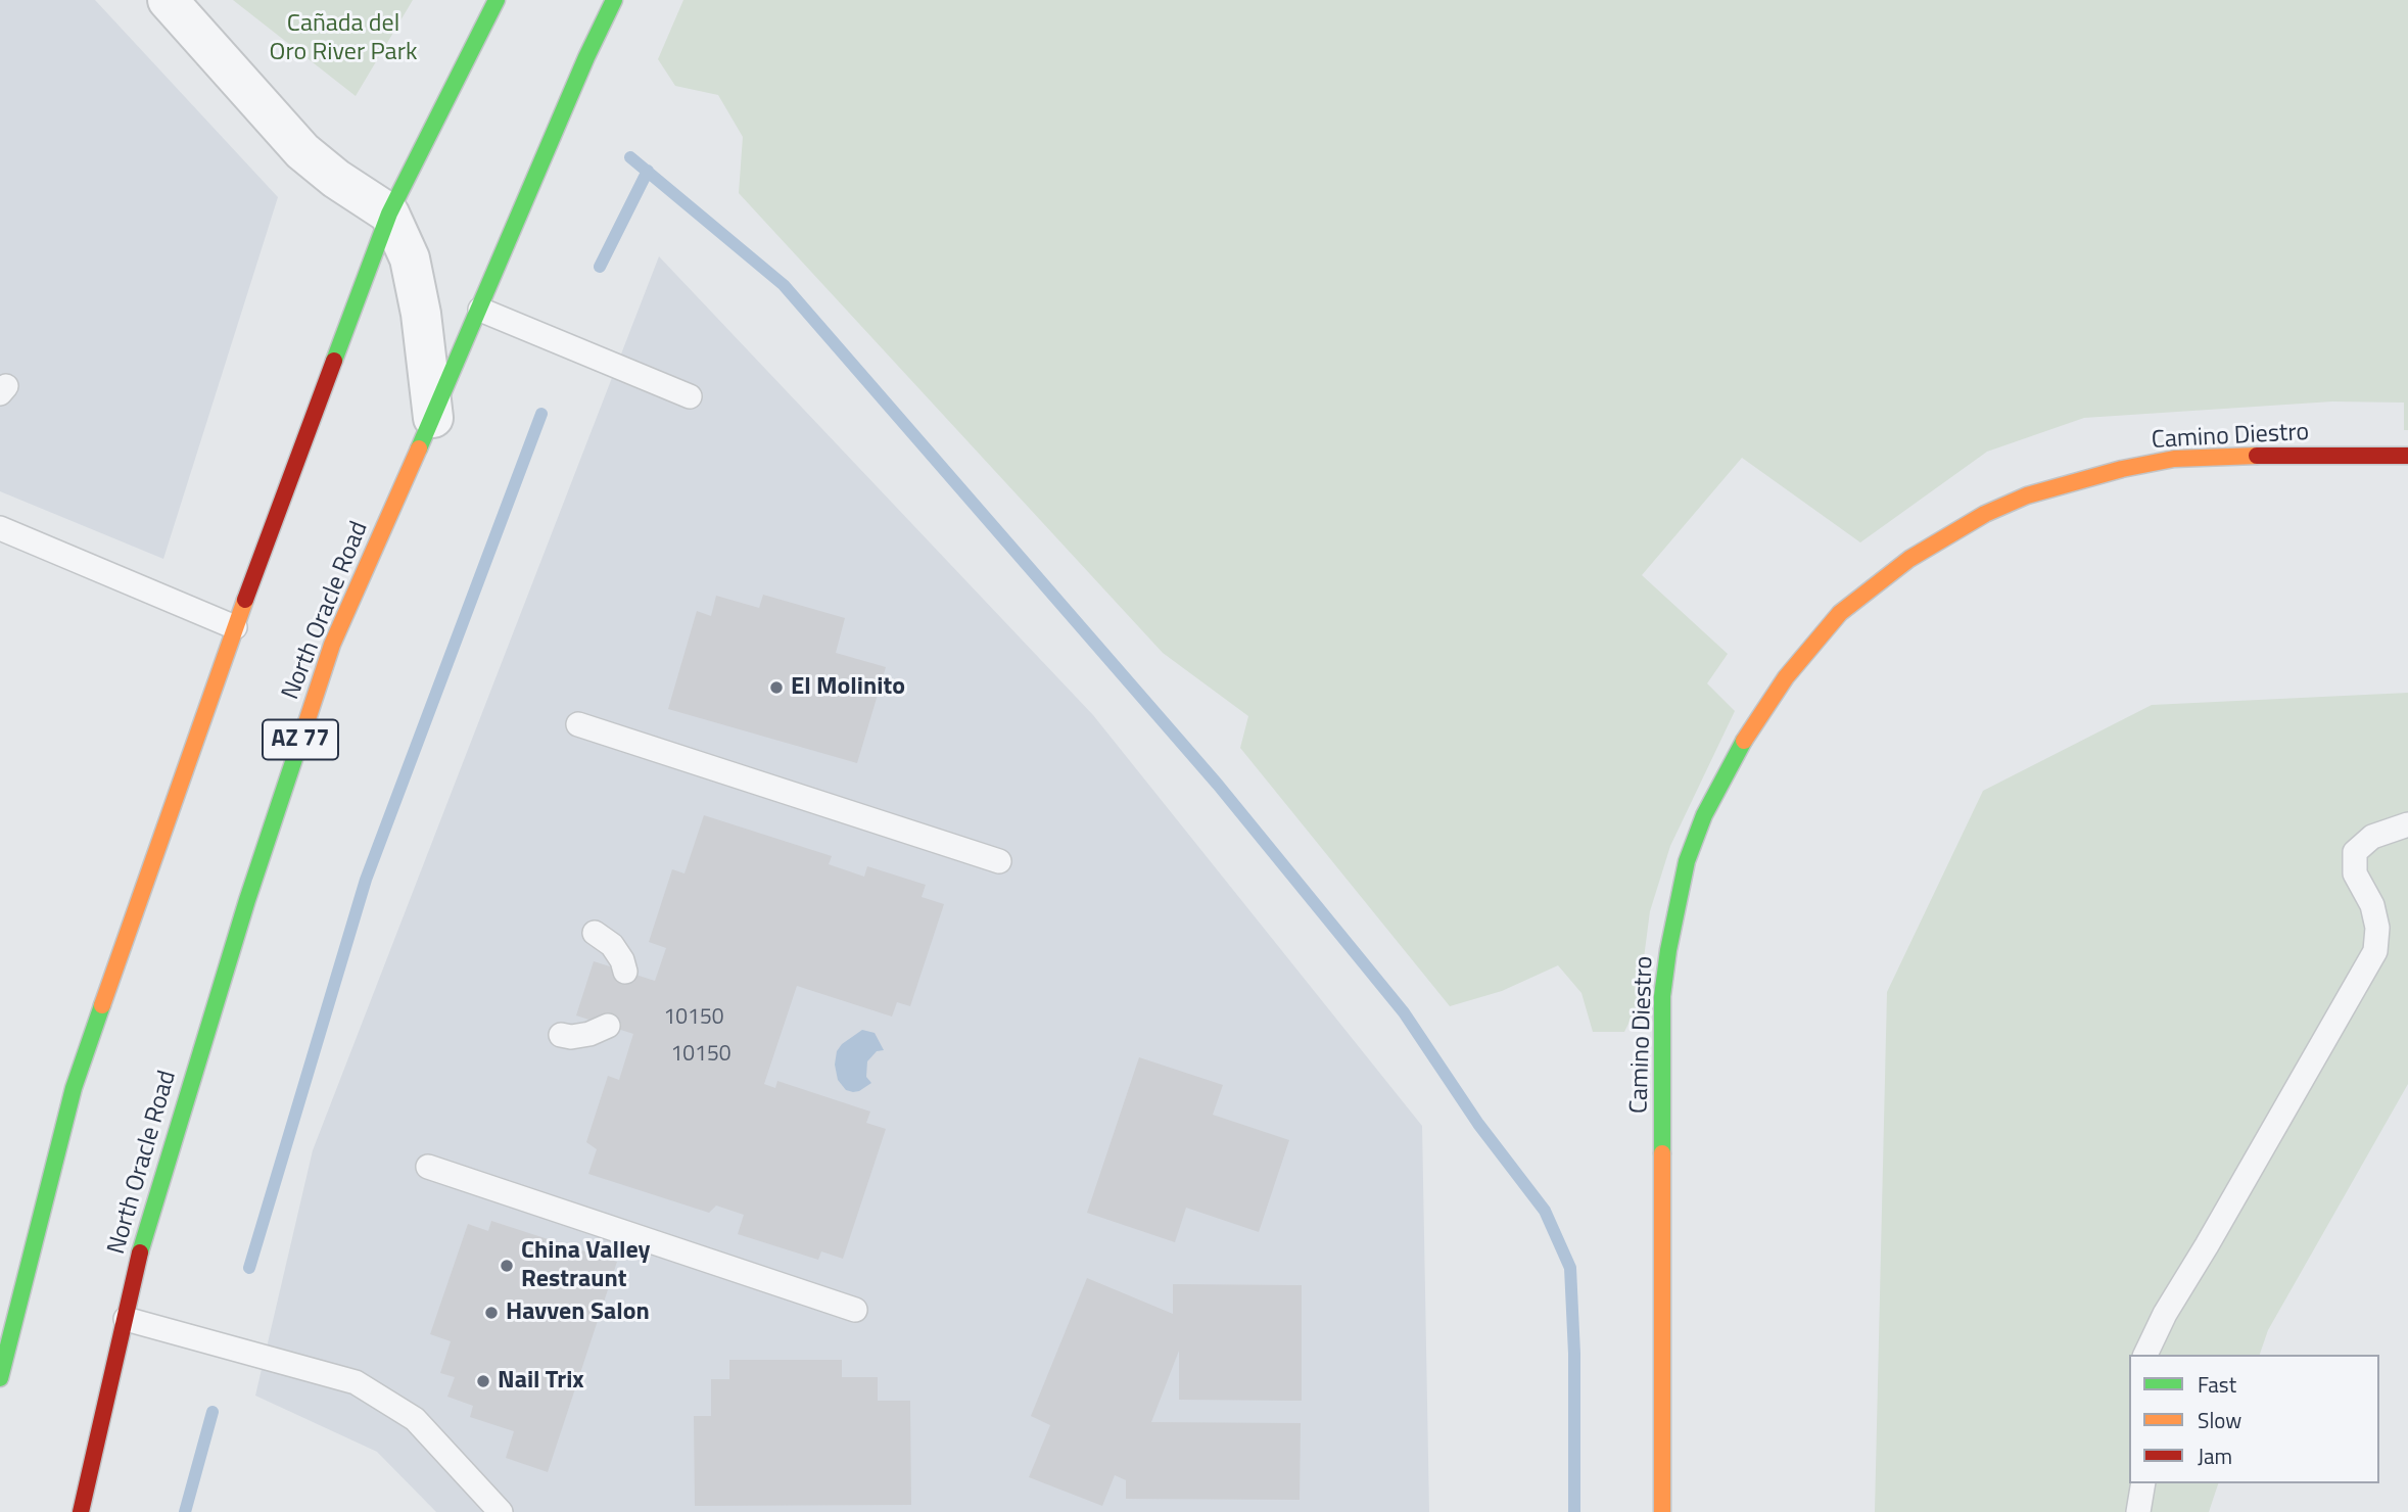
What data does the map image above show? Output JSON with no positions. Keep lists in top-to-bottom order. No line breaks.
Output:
{"streets":{"main road":["Camino Diestro","North Oracle Road","AZ 77"]},"parks":["Cañada del Oro River Park"],"places":["El Molinito","China Valley Restraunt","Havven Salon","Nail Trix"],"house_numbers":["10150","10150"],"legend":["Fast","Slow","Jam"]}
